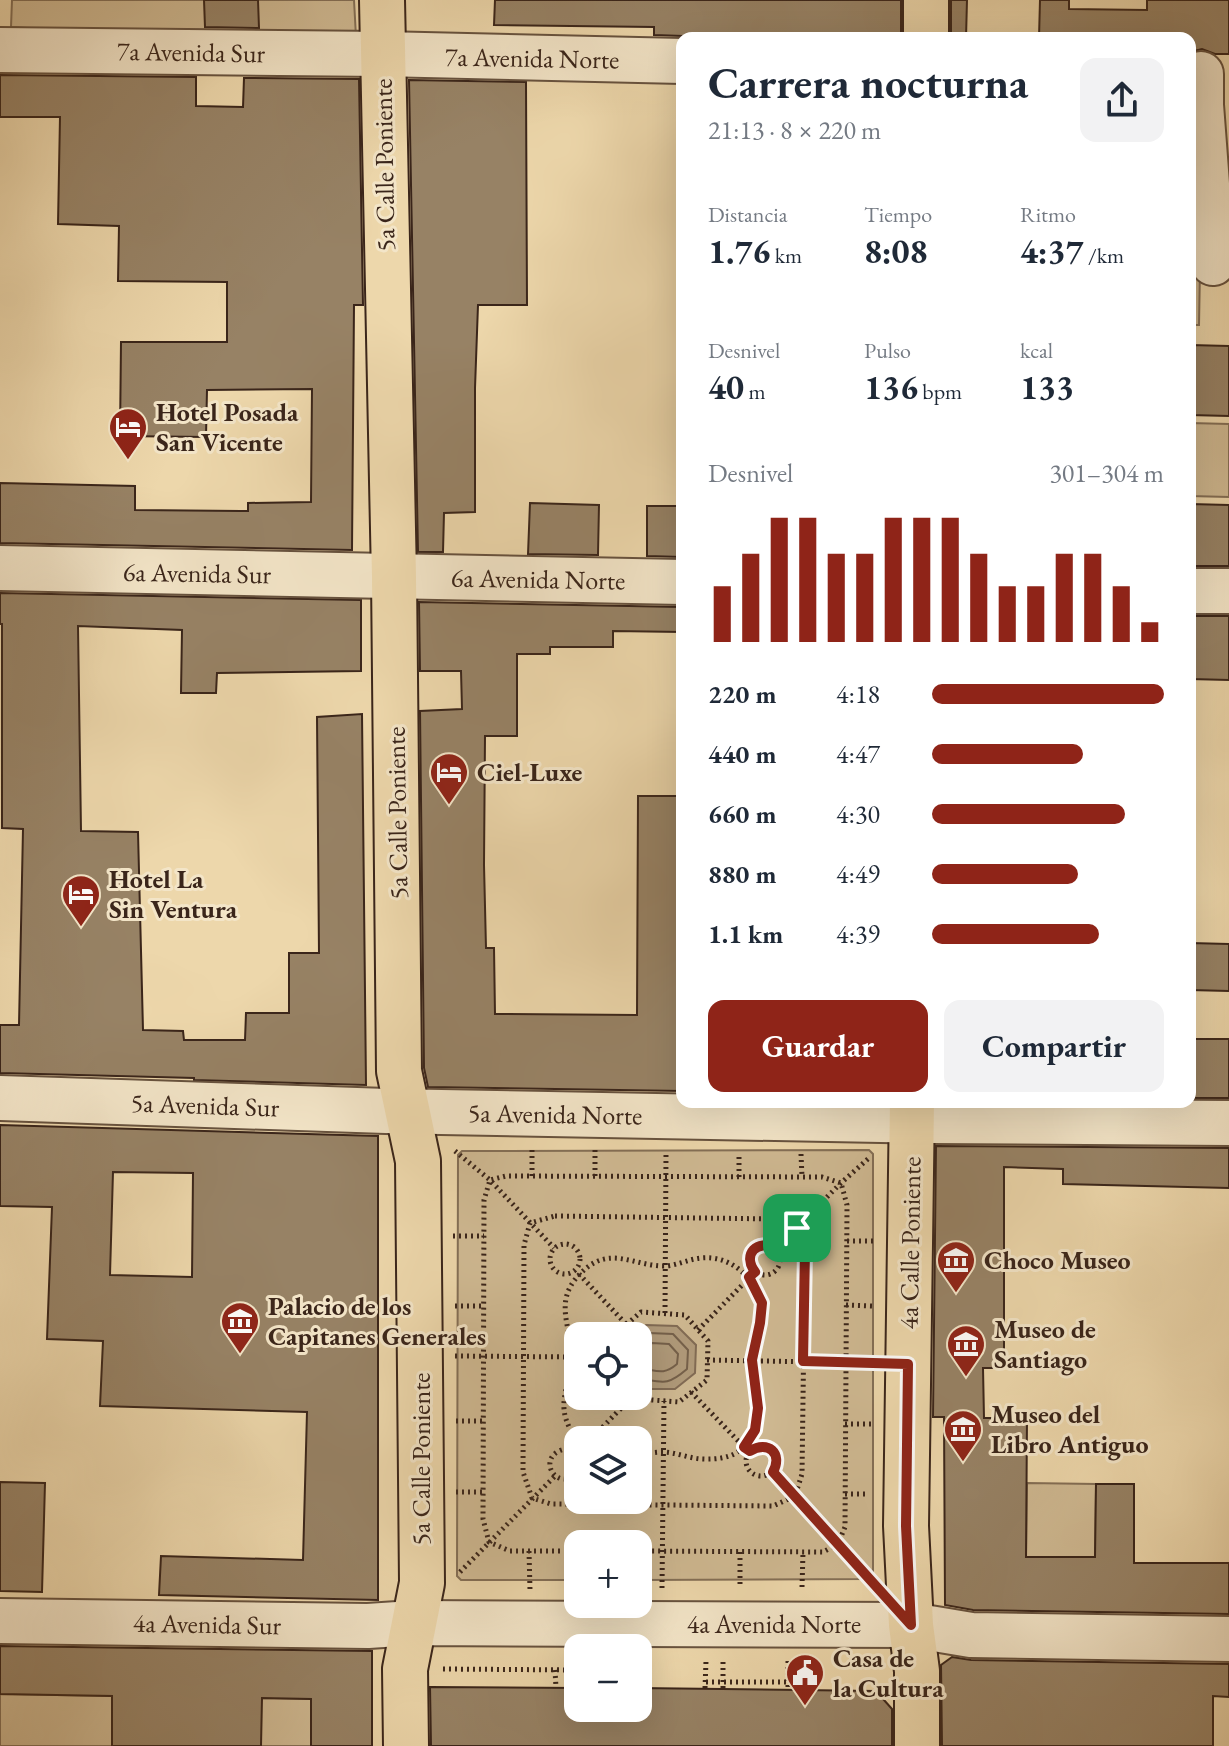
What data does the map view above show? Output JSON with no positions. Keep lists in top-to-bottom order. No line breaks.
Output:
{"streets":{"main road":["5a Calle Poniente","4a Calle Poniente"],"street":["7a Avenida Sur","7a Avenida Norte","6a Avenida Sur","6a Avenida Norte","5a Avenida Sur","5a Avenida Norte","4a Avenida Sur","4a Avenida Norte"]},"crossings":[["7a Avenida Sur","7a Avenida Norte"],["7a Avenida Sur","5a Calle Poniente"],["7a Avenida Norte","5a Calle Poniente"],["5a Calle Poniente","6a Avenida Sur"],["5a Calle Poniente","6a Avenida Norte"],["5a Calle Poniente","5a Avenida Sur"],["5a Calle Poniente","5a Avenida Norte"],["5a Calle Poniente","4a Avenida Sur"],["5a Calle Poniente","4a Avenida Norte"],["6a Avenida Sur","6a Avenida Norte"],["5a Avenida Sur","5a Avenida Norte"],["5a Avenida Norte","4a Calle Poniente"],["4a Calle Poniente","4a Avenida Norte"],["4a Avenida Sur","4a Avenida Norte"]],"places":{"hotel":["Hotel Posada San Vicente","Ciel-Luxe","Hotel La Sin Ventura"],"museum":["Choco Museo","Palacio de los Capitanes Generales","Museo de Santiago","Museo del Libro Antiguo"],"public building":["Casa de la Cultura"]},"page":{"heading":["Carrera nocturna","21:13 · 8 × 220 m"],"stats":[["Distancia","1.76 km"],["Tiempo","8:08"],["Ritmo","4:37 /km"],["Desnivel","40 m"],["Pulso","136 bpm"],["kcal","133"]],"chart":["Desnivel","301–304 m"],"list":[{"name":"220 m","note":"4:18"},{"name":"440 m","note":"4:47"},{"name":"660 m","note":"4:30"},{"name":"880 m","note":"4:49"},{"name":"1.1 km","note":"4:39"}],"buttons":["Guardar","Compartir"],"map_buttons":["+","−"]}}
